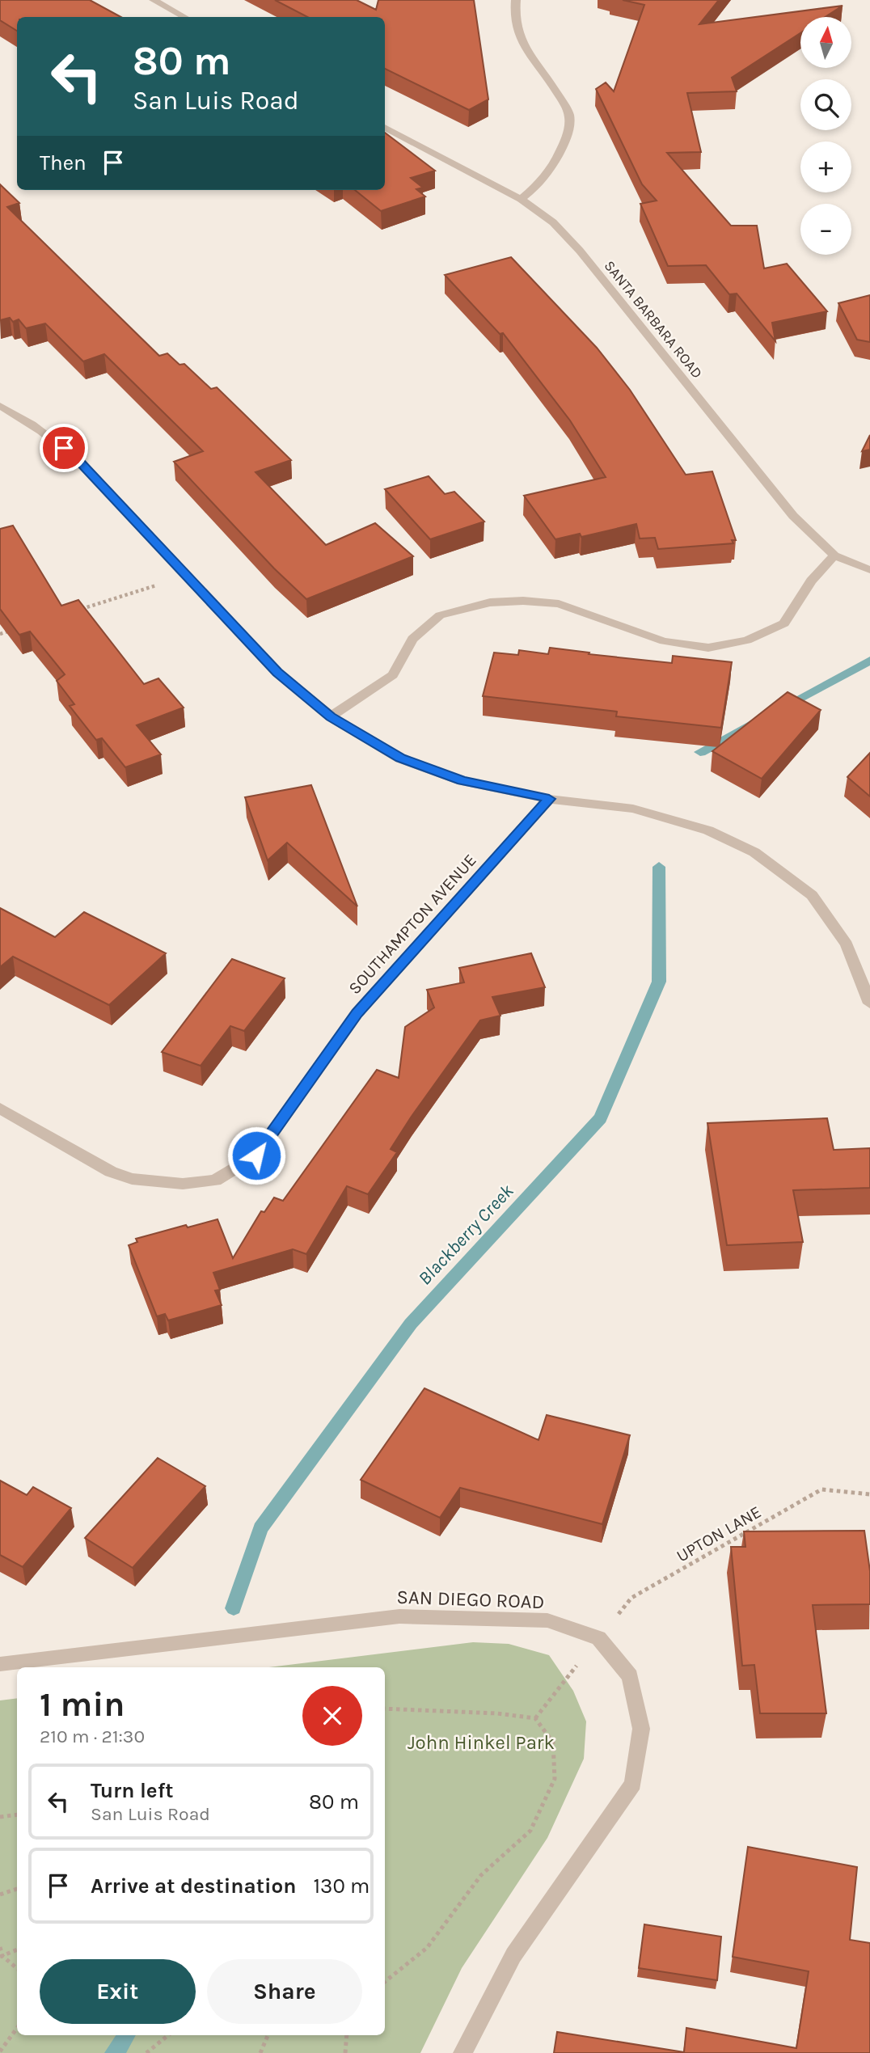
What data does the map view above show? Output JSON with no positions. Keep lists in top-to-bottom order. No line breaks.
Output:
{"streets":{"street":["SANTA BARBARA ROAD","SOUTHAMPTON AVENUE","SAN DIEGO ROAD"],"path":["UPTON LANE"]},"crossings":[["UPTON LANE","SAN DIEGO ROAD"]],"water":["Blackberry Creek"],"parks":["John Hinkel Park"],"north":"top","page":{"map_buttons":["+","−"],"turn":["80 m","San Luis Road"],"then":"Then","heading":["1 min","210 m · 21:30"],"list":[{"name":"Turn left","note":"San Luis Road","value":"80 m"},{"name":"Arrive at destination","value":"130 m"}],"buttons":["Exit","Share"]}}
